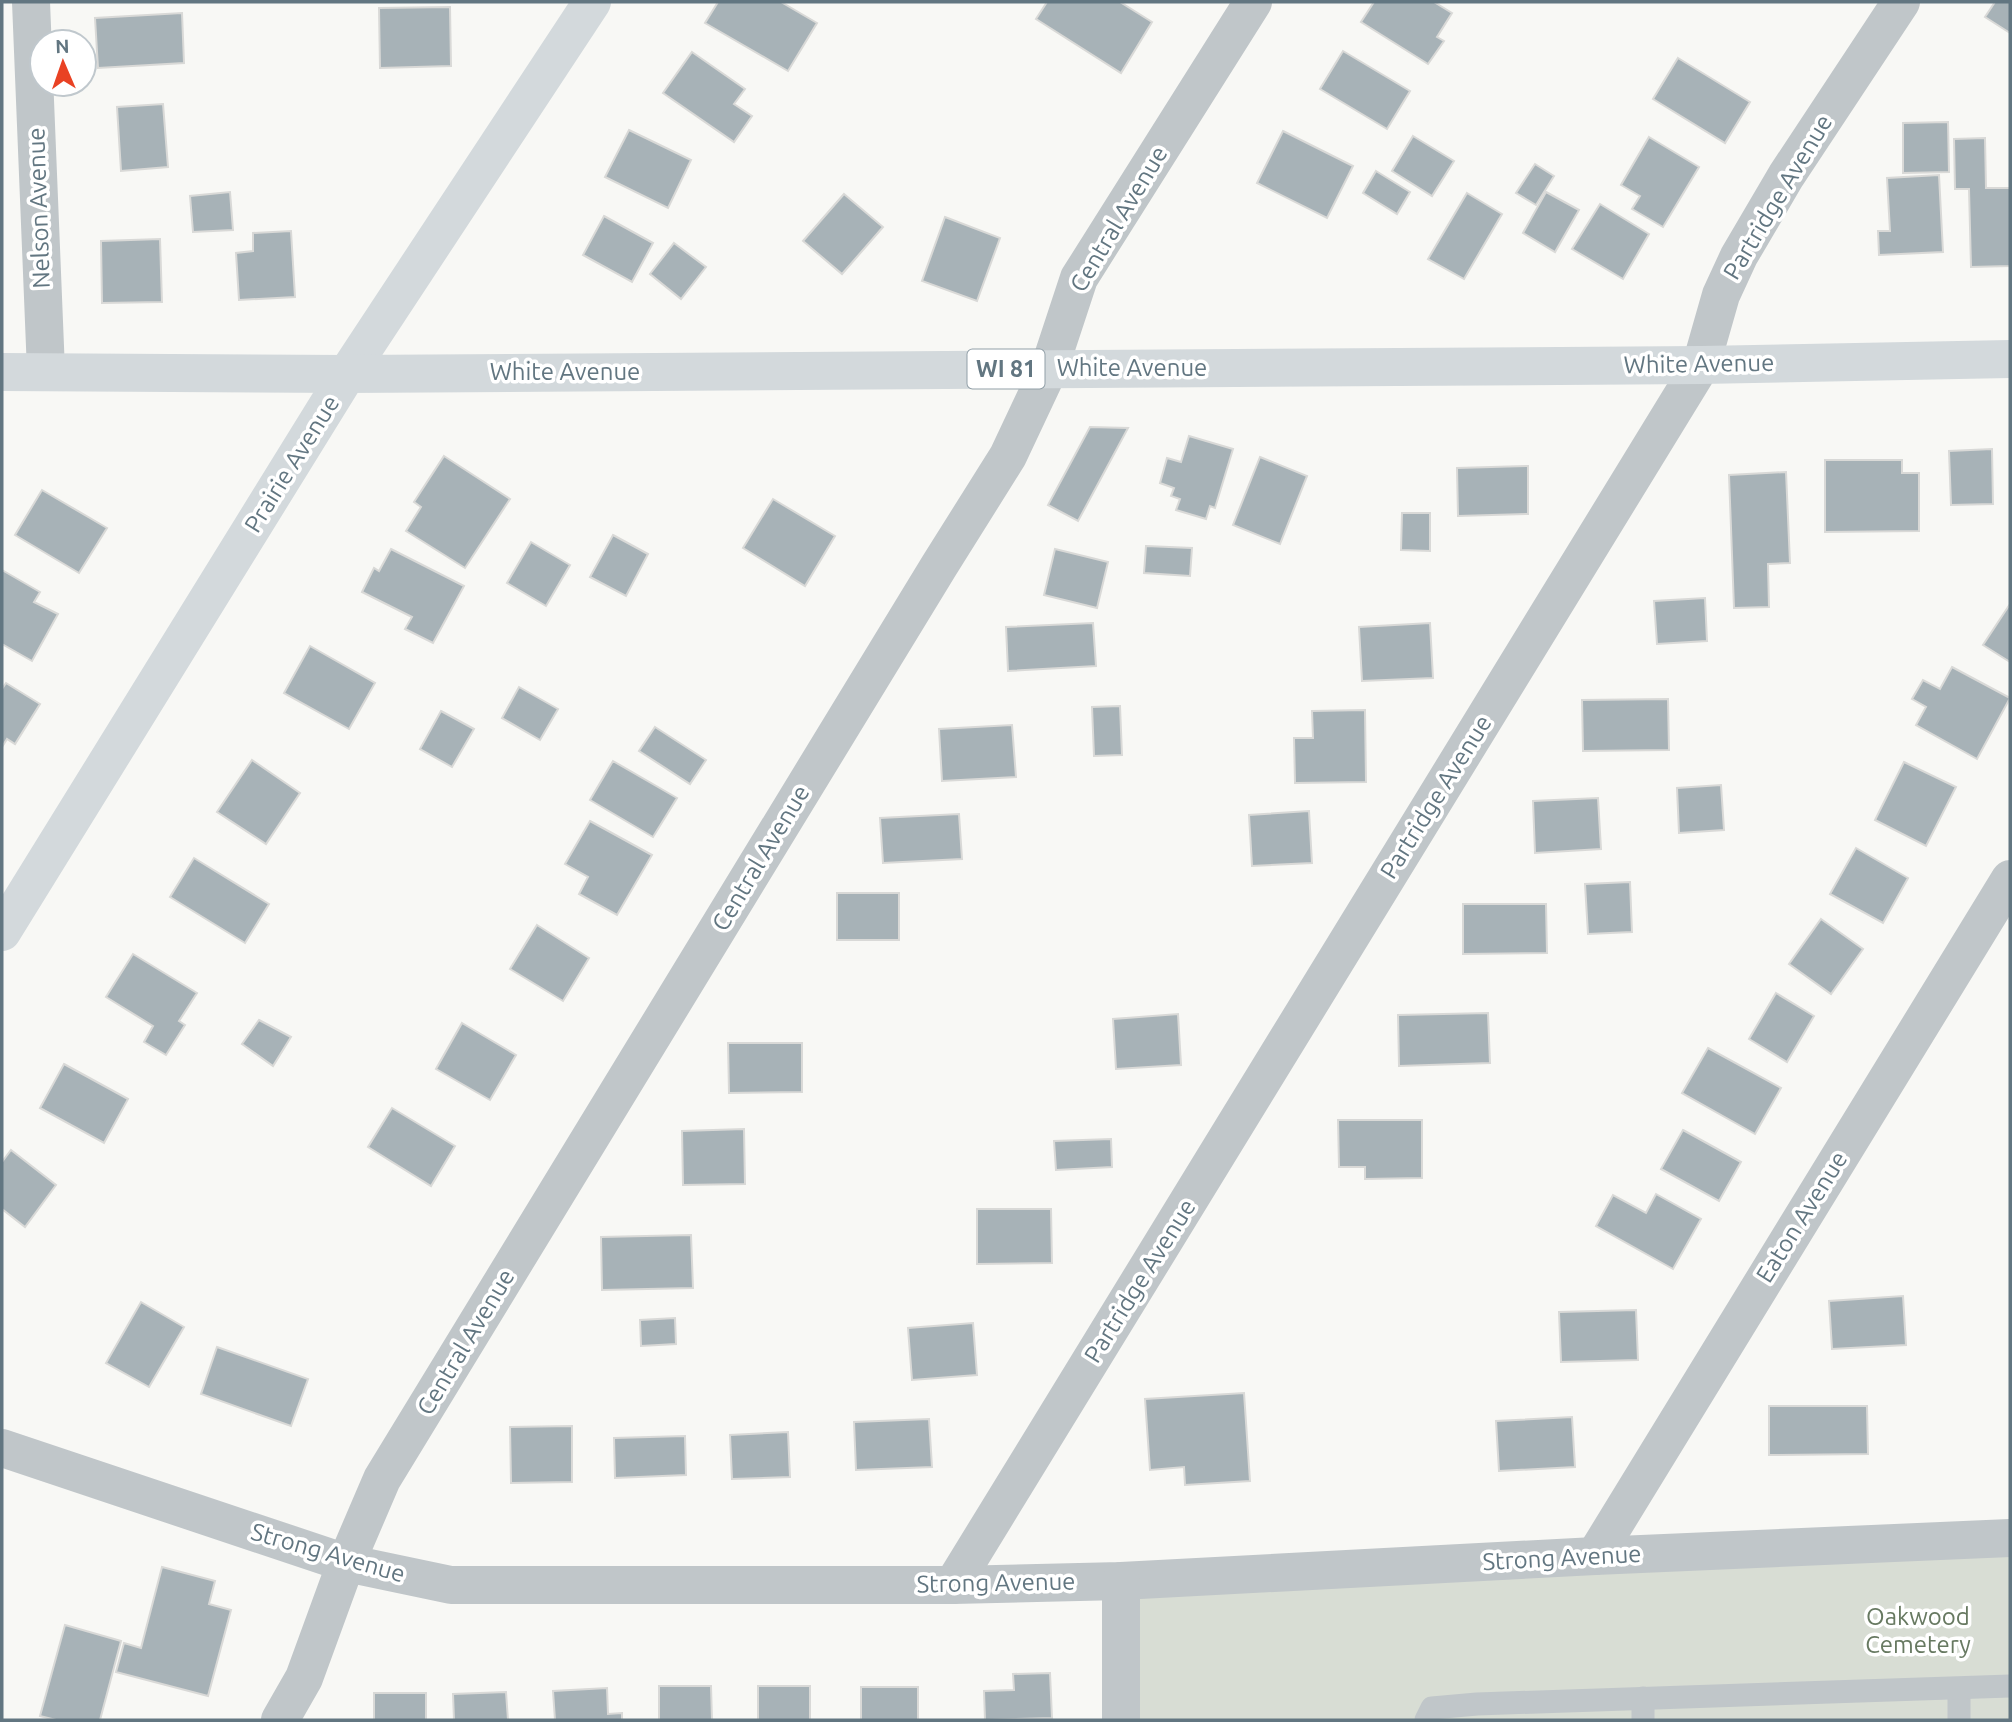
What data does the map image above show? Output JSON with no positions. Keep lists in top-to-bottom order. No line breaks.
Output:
{"streets":{"main road":["White Avenue","WI 81","Prairie Avenue"],"street":["Partridge Avenue","Nelson Avenue","Central Avenue","Eaton Avenue","Strong Avenue"]},"crossings":[["Partridge Avenue","White Avenue"],["Partridge Avenue","Strong Avenue"],["Nelson Avenue","White Avenue"],["Central Avenue","White Avenue"],["Central Avenue","Strong Avenue"],["White Avenue","Prairie Avenue"],["Eaton Avenue","Strong Avenue"]],"parks":["Oakwood Cemetery"],"north":"top"}
